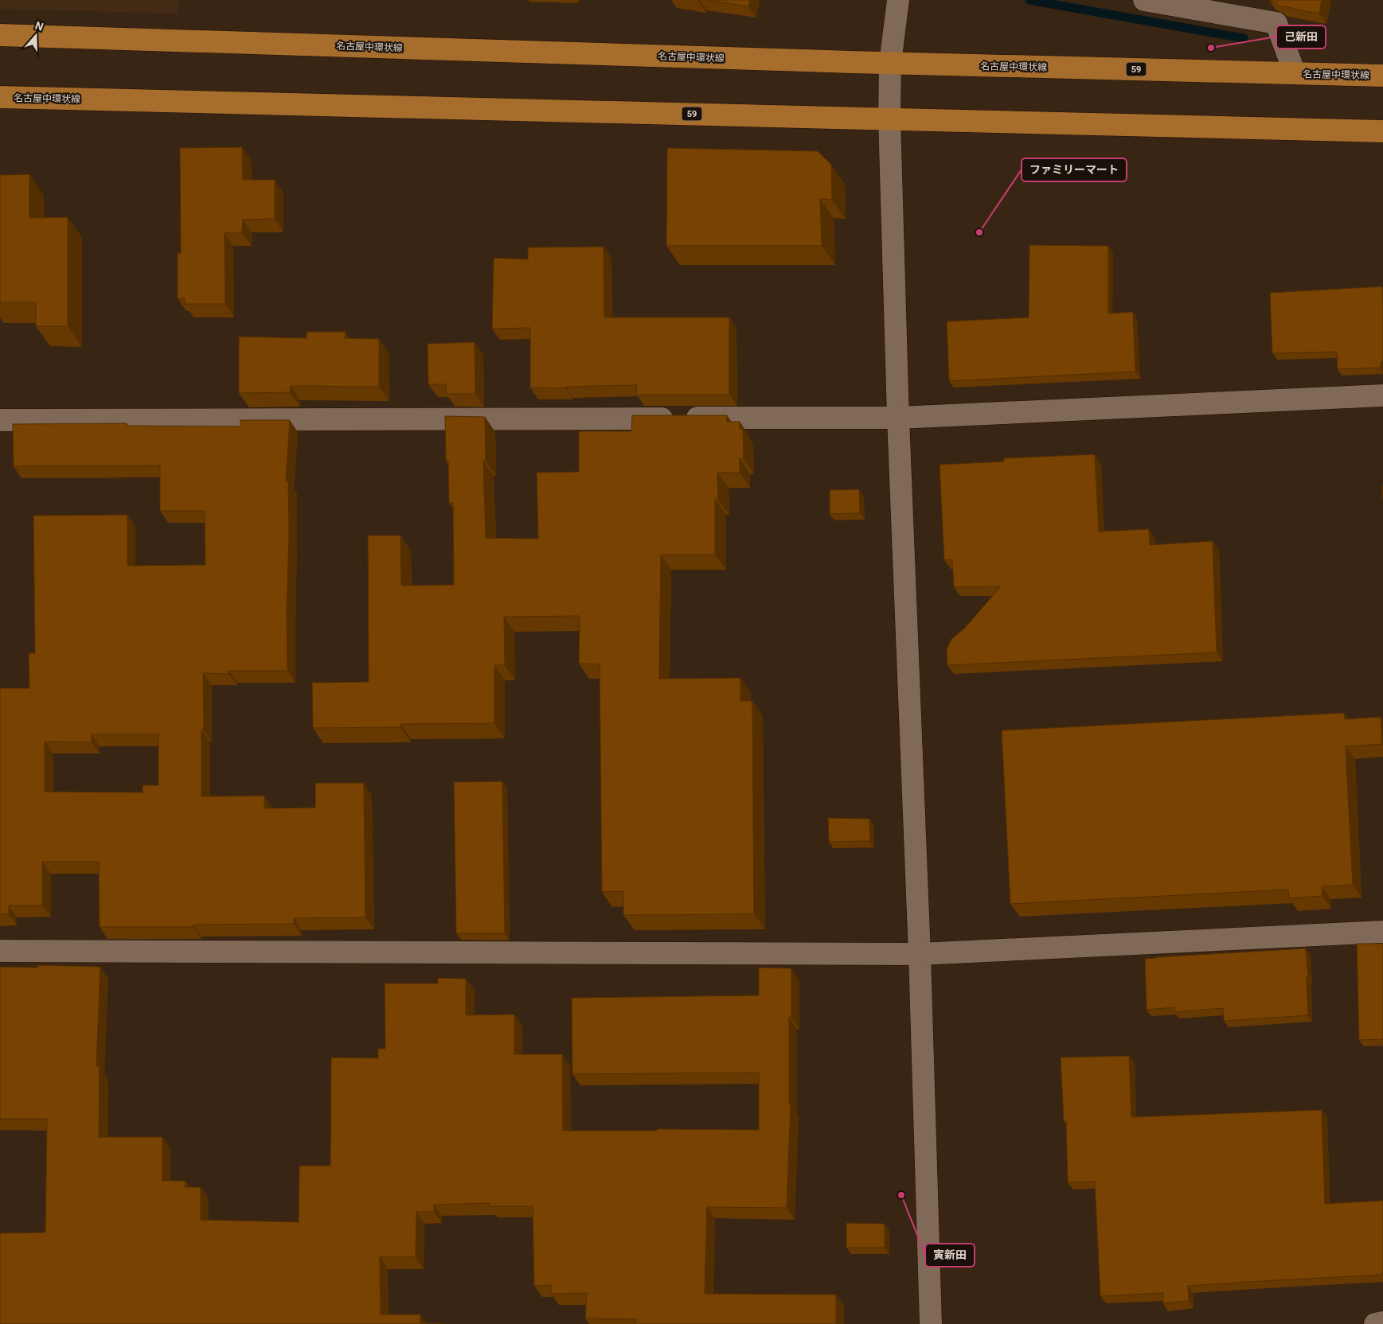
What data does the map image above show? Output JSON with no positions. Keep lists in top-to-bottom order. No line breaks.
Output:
{"streets":{"main road":["名古屋中環状線","59"]},"places":["己新田","ファミリーマート","寅新田"],"north":"top"}
